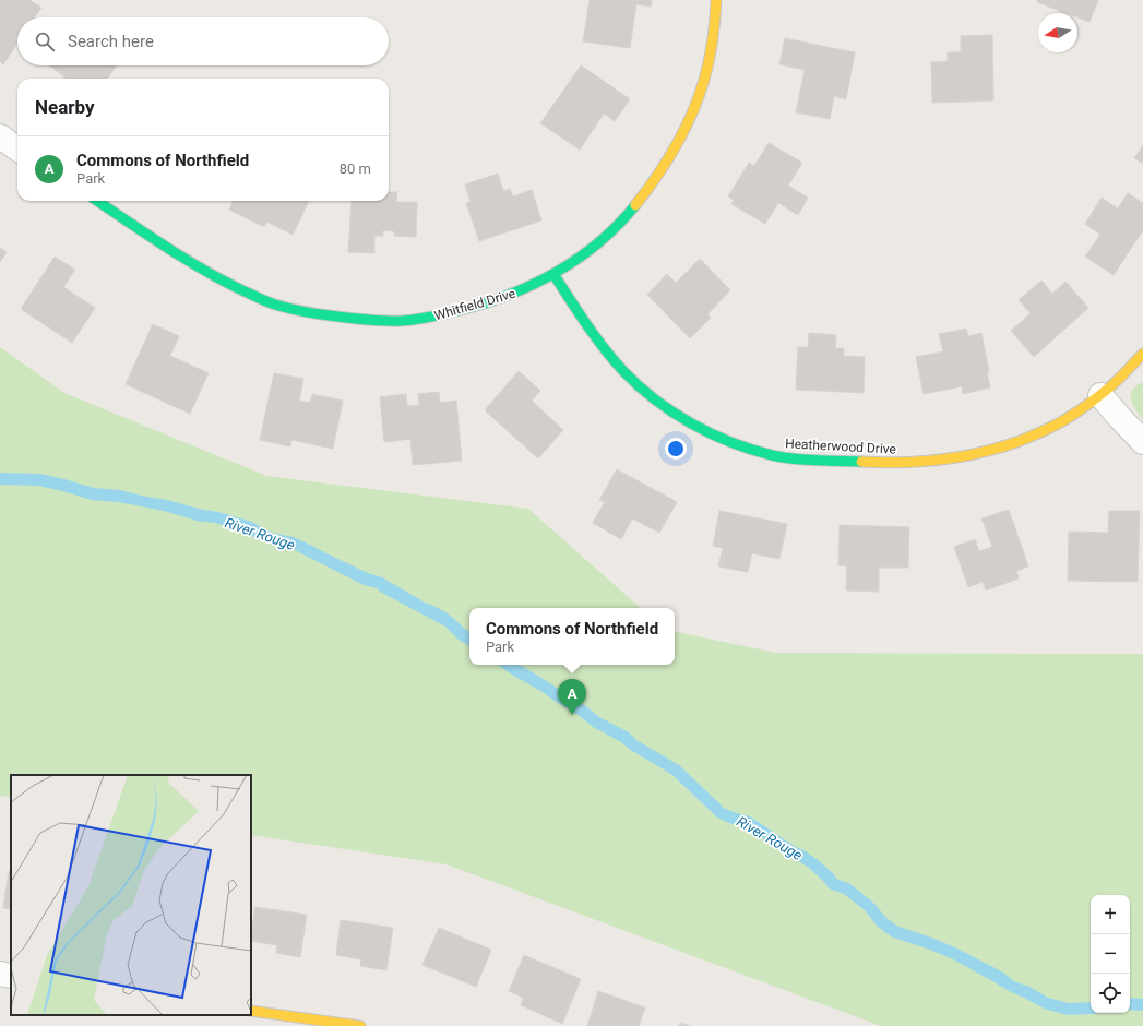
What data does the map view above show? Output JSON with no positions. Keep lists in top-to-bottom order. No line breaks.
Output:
{"streets":{"street":["Whitfield Drive","Heatherwood Drive"]},"crossings":[["Whitfield Drive","Heatherwood Drive"]],"water":["River Rouge"],"north":"left","page":{"search":"Search here","heading":"Nearby","list":[{"mark":"A","name":"Commons of Northfield","note":"Park","value":"80 m"}],"popup":["Commons of Northfield","Park"],"pins":"A","map_buttons":["+","−"]}}
